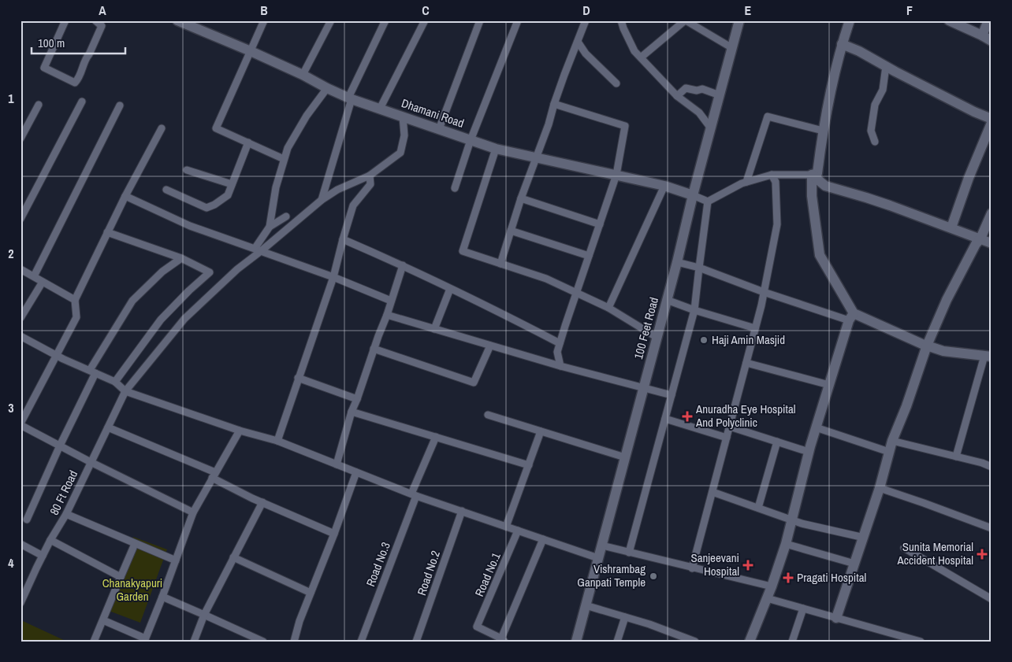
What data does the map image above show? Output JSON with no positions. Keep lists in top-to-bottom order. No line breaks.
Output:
{"streets":{"main road":["Dhamani Road","100 Feet Road"],"street":["80 Ft Road","Road No.3","Road No.2","Road No.1"]},"crossings":[["Dhamani Road","100 Feet Road"],["Dhamani Road","80 Ft Road"]],"parks":["Chanakyapuri Garden"],"places":{"other":["Haji Amin Masjid","Vishrambag Ganpati Temple"],"health":["Anuradha Eye Hospital And Polyclinic","Sunita Memorial Accident Hospital","Sanjeevani Hospital","Pragati Hospital"]},"scale_bar":"100 m","grid":{"columns":["A","B","C","D","E","F"],"rows":["1","2","3","4"]}}
